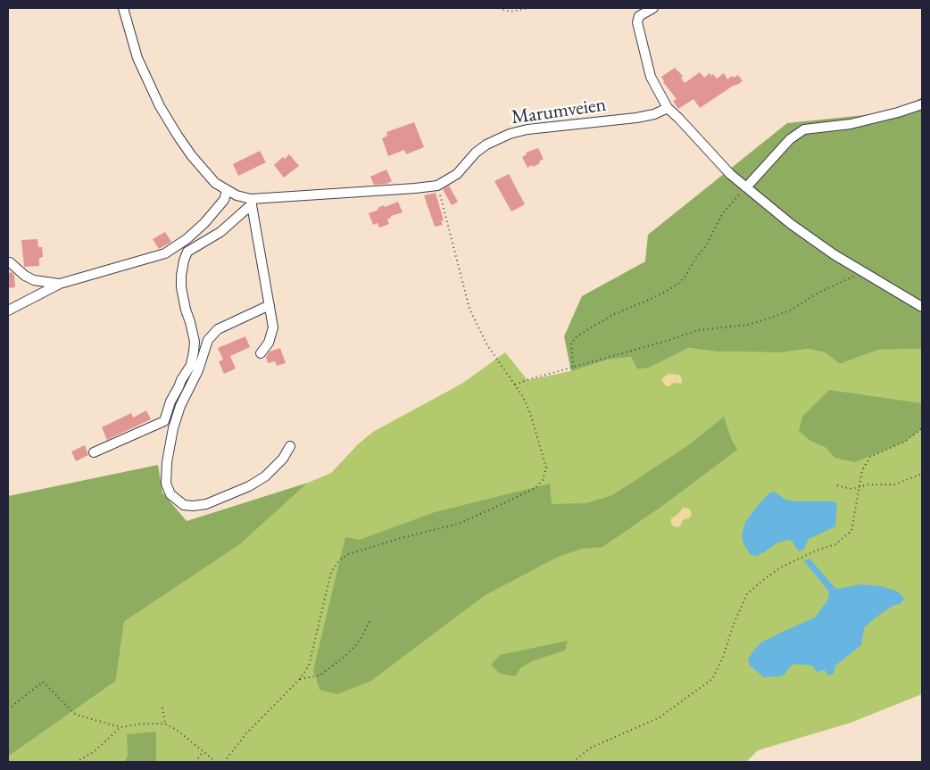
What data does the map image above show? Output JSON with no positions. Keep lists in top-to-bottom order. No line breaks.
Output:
{"streets":{"street":["Marumveien"]}}
